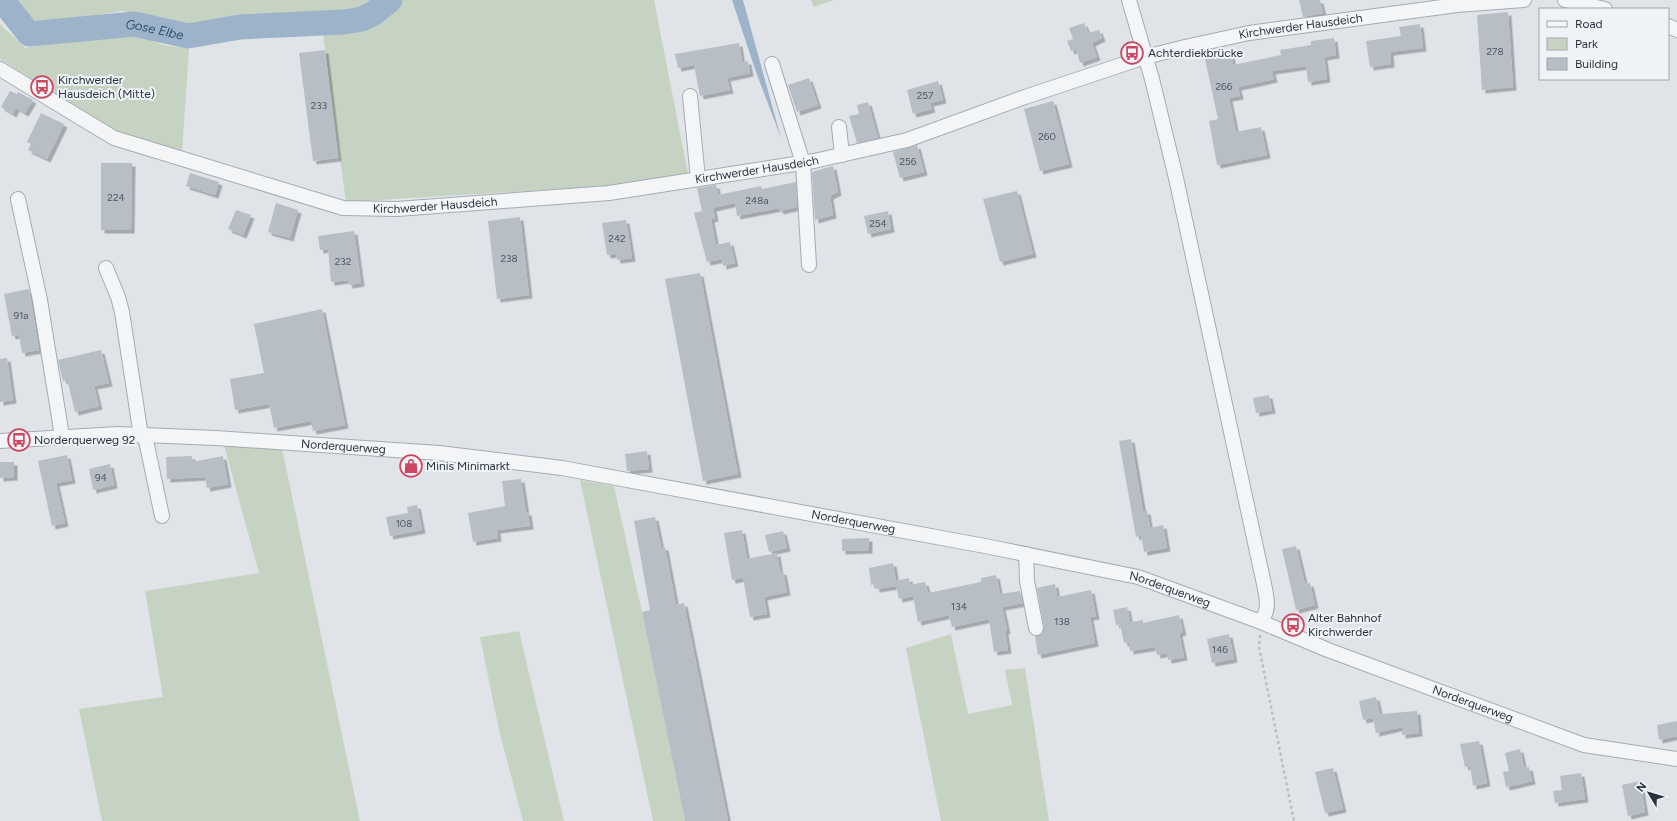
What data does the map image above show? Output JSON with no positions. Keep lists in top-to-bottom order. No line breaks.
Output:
{"streets":{"street":["Kirchwerder Hausdeich","Norderquerweg"]},"water":["Gose Elbe"],"places":{"bus stop":["Achterdiekbrücke","Kirchwerder Hausdeich (Mitte)","Norderquerweg 92","Alter Bahnhof Kirchwerder"],"shop":["Minis Minimarkt"]},"house_numbers":["278","266","257","233","260","256","224","248a","254","242","238","232","91a","94","108","134","138","146"],"legend":["Road","Park","Building"],"north":"top left"}
